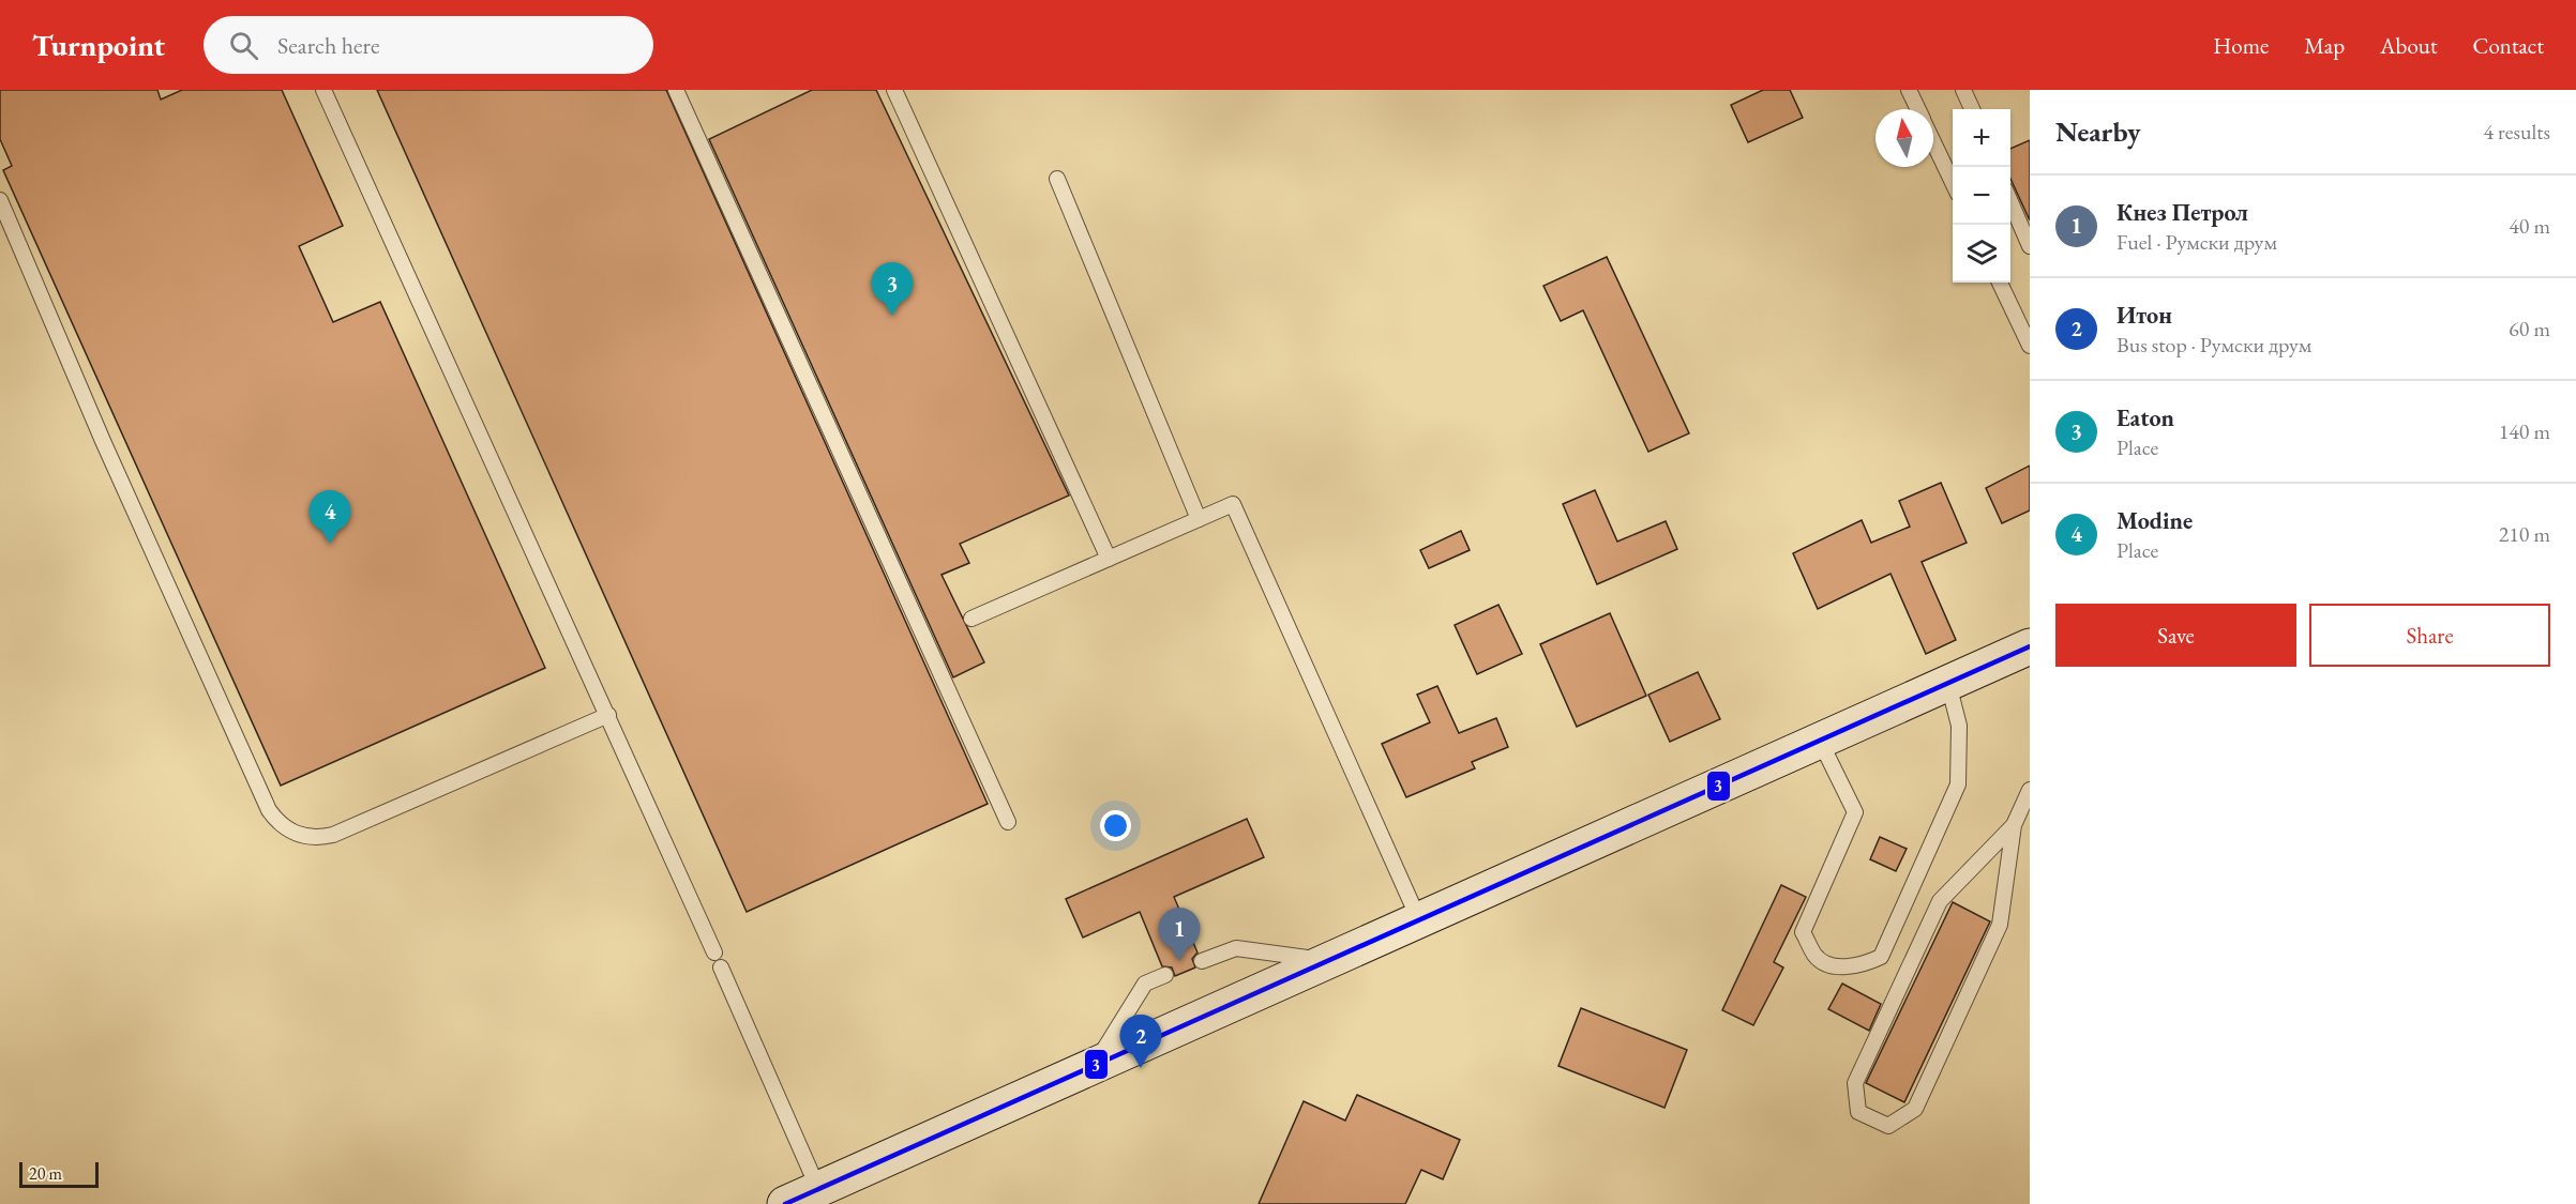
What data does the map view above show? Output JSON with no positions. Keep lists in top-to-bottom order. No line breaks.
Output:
{"lines":["transit line 3"],"scale_bar":"20 m","north":"top","page":{"header":"Turnpoint","search":"Search here","nav":["Home","Map","About","Contact"],"heading":["Nearby","4 results"],"map_buttons":["+","−"],"list":[{"mark":"1","name":"Кнез Петрол","note":"Fuel · Румски друм","value":"40 m"},{"mark":"2","name":"Итон","note":"Bus stop · Румски друм","value":"60 m"},{"mark":"3","name":"Eaton","note":"Place","value":"140 m"},{"mark":"4","name":"Modine","note":"Place","value":"210 m"}],"pins":["3","4","1","2"],"buttons":["Save","Share"],"scale":"20 m"}}
